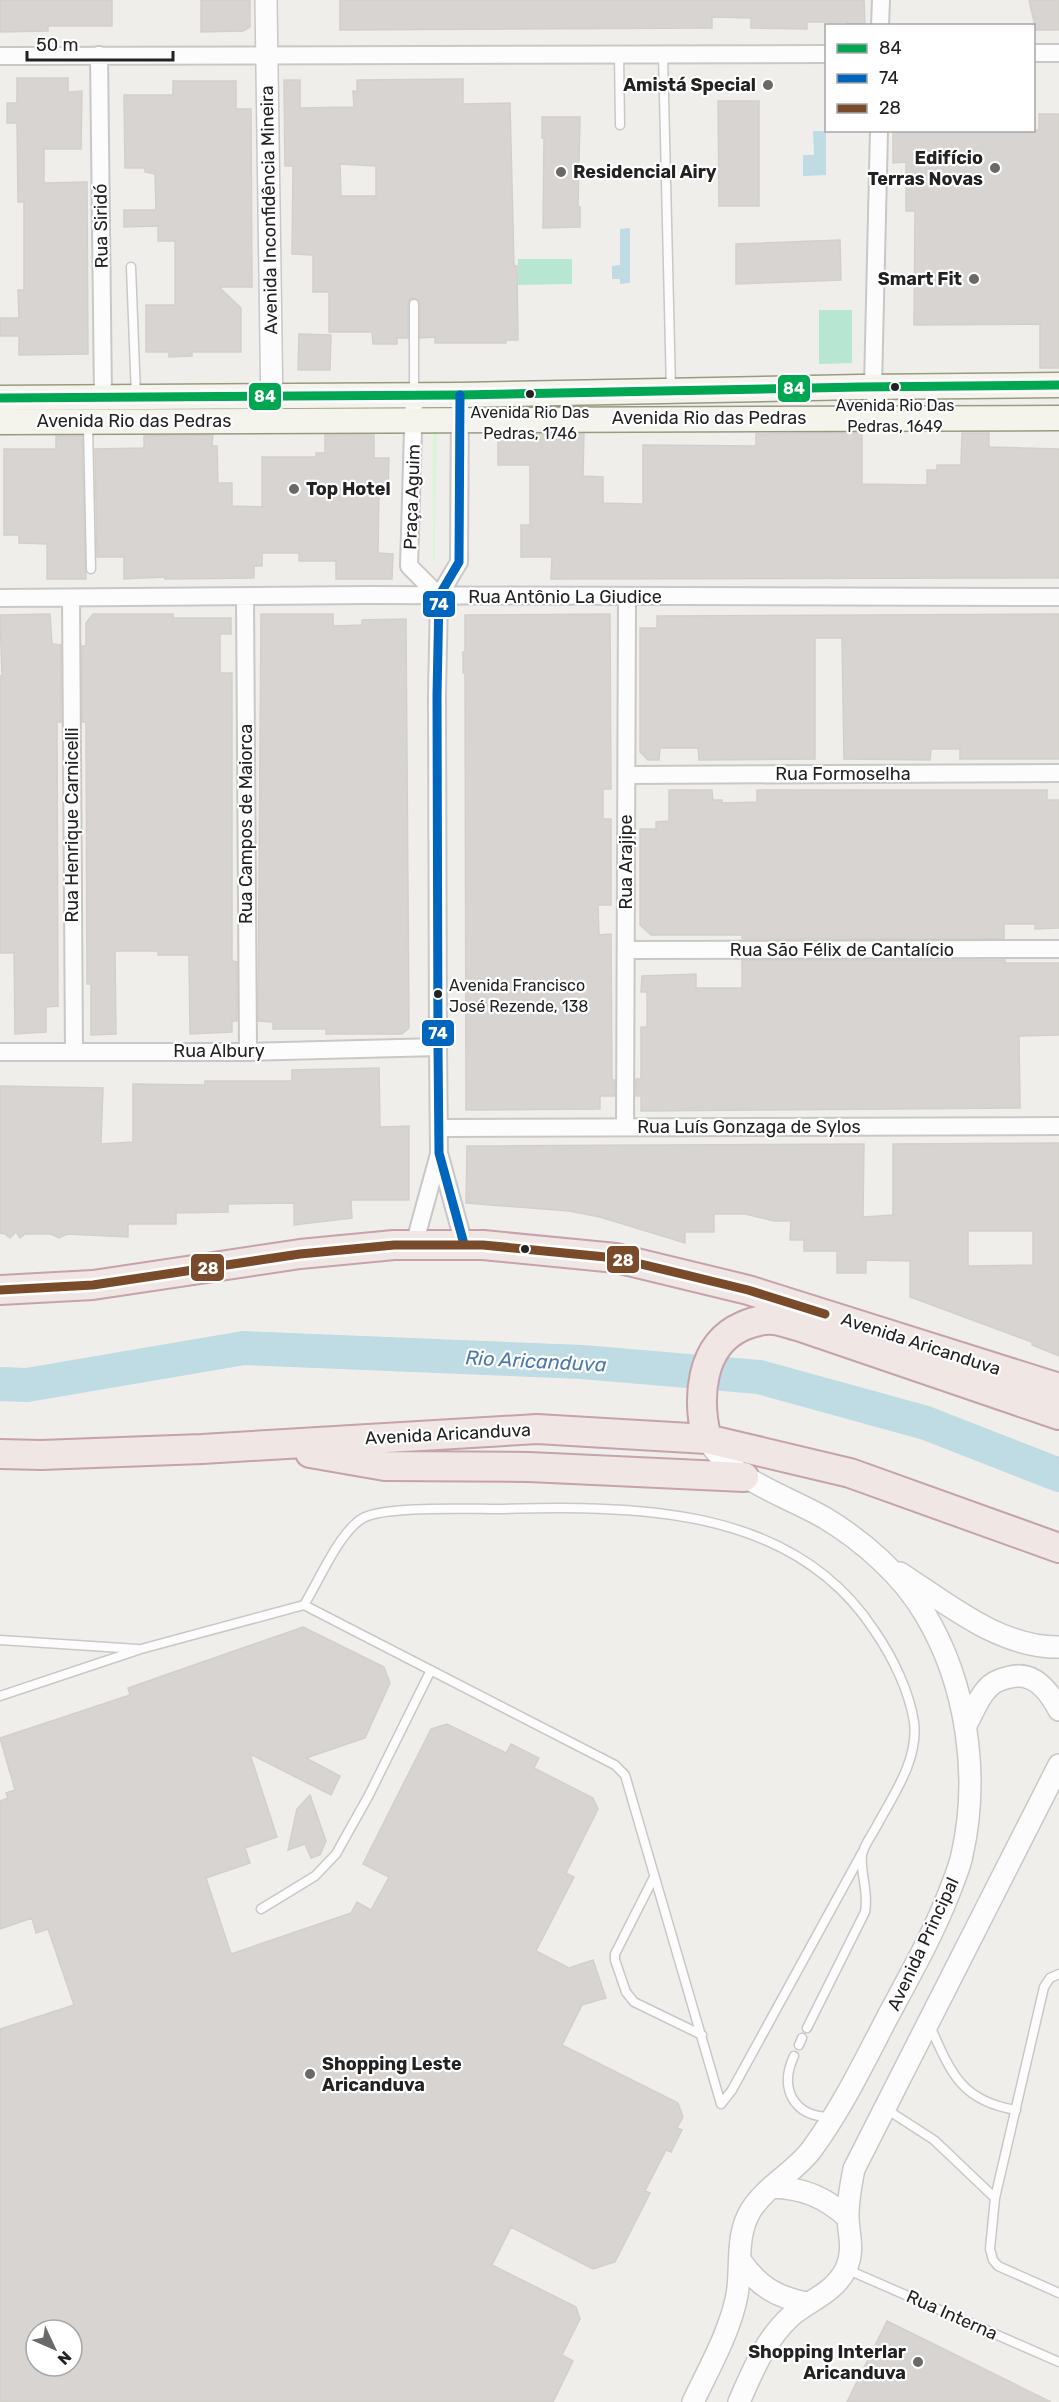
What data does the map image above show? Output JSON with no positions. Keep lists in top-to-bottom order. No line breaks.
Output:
{"streets":{"highway":["Avenida Aricanduva"],"main road":["Avenida Rio das Pedras"],"street":["Avenida Inconfidência Mineira","Rua Siridó","Praça Aguim","Rua Antônio La Giudice","Rua Formoselha","Rua Campos de Maiorca","Rua Henrique Carnicelli","Rua Arajipe","Rua São Félix de Cantalício","Rua Albury","Rua Luís Gonzaga de Sylos","Avenida Principal"],"lane":["Rua Interna"]},"crossings":[["Avenida Inconfidência Mineira","Avenida Rio das Pedras"],["Rua Siridó","Avenida Rio das Pedras"],["Avenida Rio das Pedras","Praça Aguim"],["Praça Aguim","Rua Antônio La Giudice"],["Rua Antônio La Giudice","Rua Campos de Maiorca"],["Rua Antônio La Giudice","Rua Henrique Carnicelli"],["Rua Antônio La Giudice","Rua Arajipe"],["Rua Formoselha","Rua Arajipe"],["Rua Campos de Maiorca","Rua Albury"],["Rua Henrique Carnicelli","Rua Albury"],["Rua Arajipe","Rua São Félix de Cantalício"],["Rua Arajipe","Rua Luís Gonzaga de Sylos"],["Avenida Aricanduva","Avenida Principal"],["Avenida Principal","Rua Interna"]],"water":["Rio Aricanduva"],"places":["Amistá Special","Edifício Terras Novas","Residencial Airy","Smart Fit","Avenida Rio Das Pedras, 1649","Avenida Rio Das Pedras, 1746","Top Hotel","Avenida Francisco José Rezende, 138","Shopping Leste Aricanduva","Shopping Interlar Aricanduva"],"lines":["transit line 84","transit line 74","transit line 28"],"legend":["84","74","28"],"scale_bar":"50 m","north":"bottom right"}
